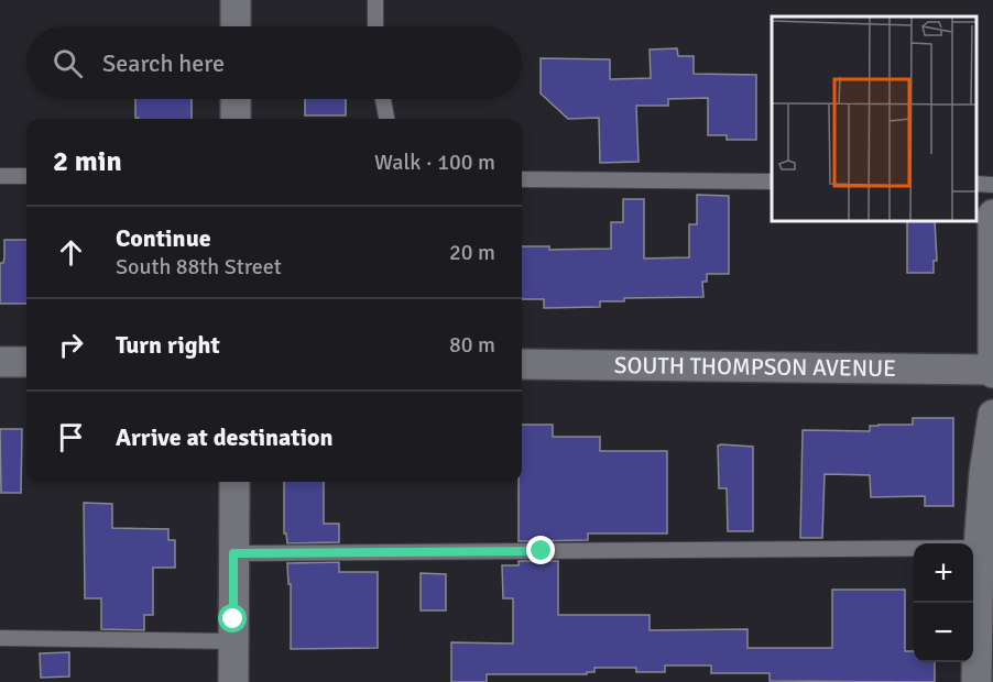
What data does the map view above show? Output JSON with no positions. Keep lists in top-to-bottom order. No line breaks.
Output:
{"streets":{"street":["SOUTH THOMPSON AVENUE"]},"page":{"search":"Search here","heading":["2 min","Walk · 100 m"],"list":[["Continue","South 88th Street","20 m"],["Turn right","80 m"],"Arrive at destination"],"map_buttons":["+","−"]}}
